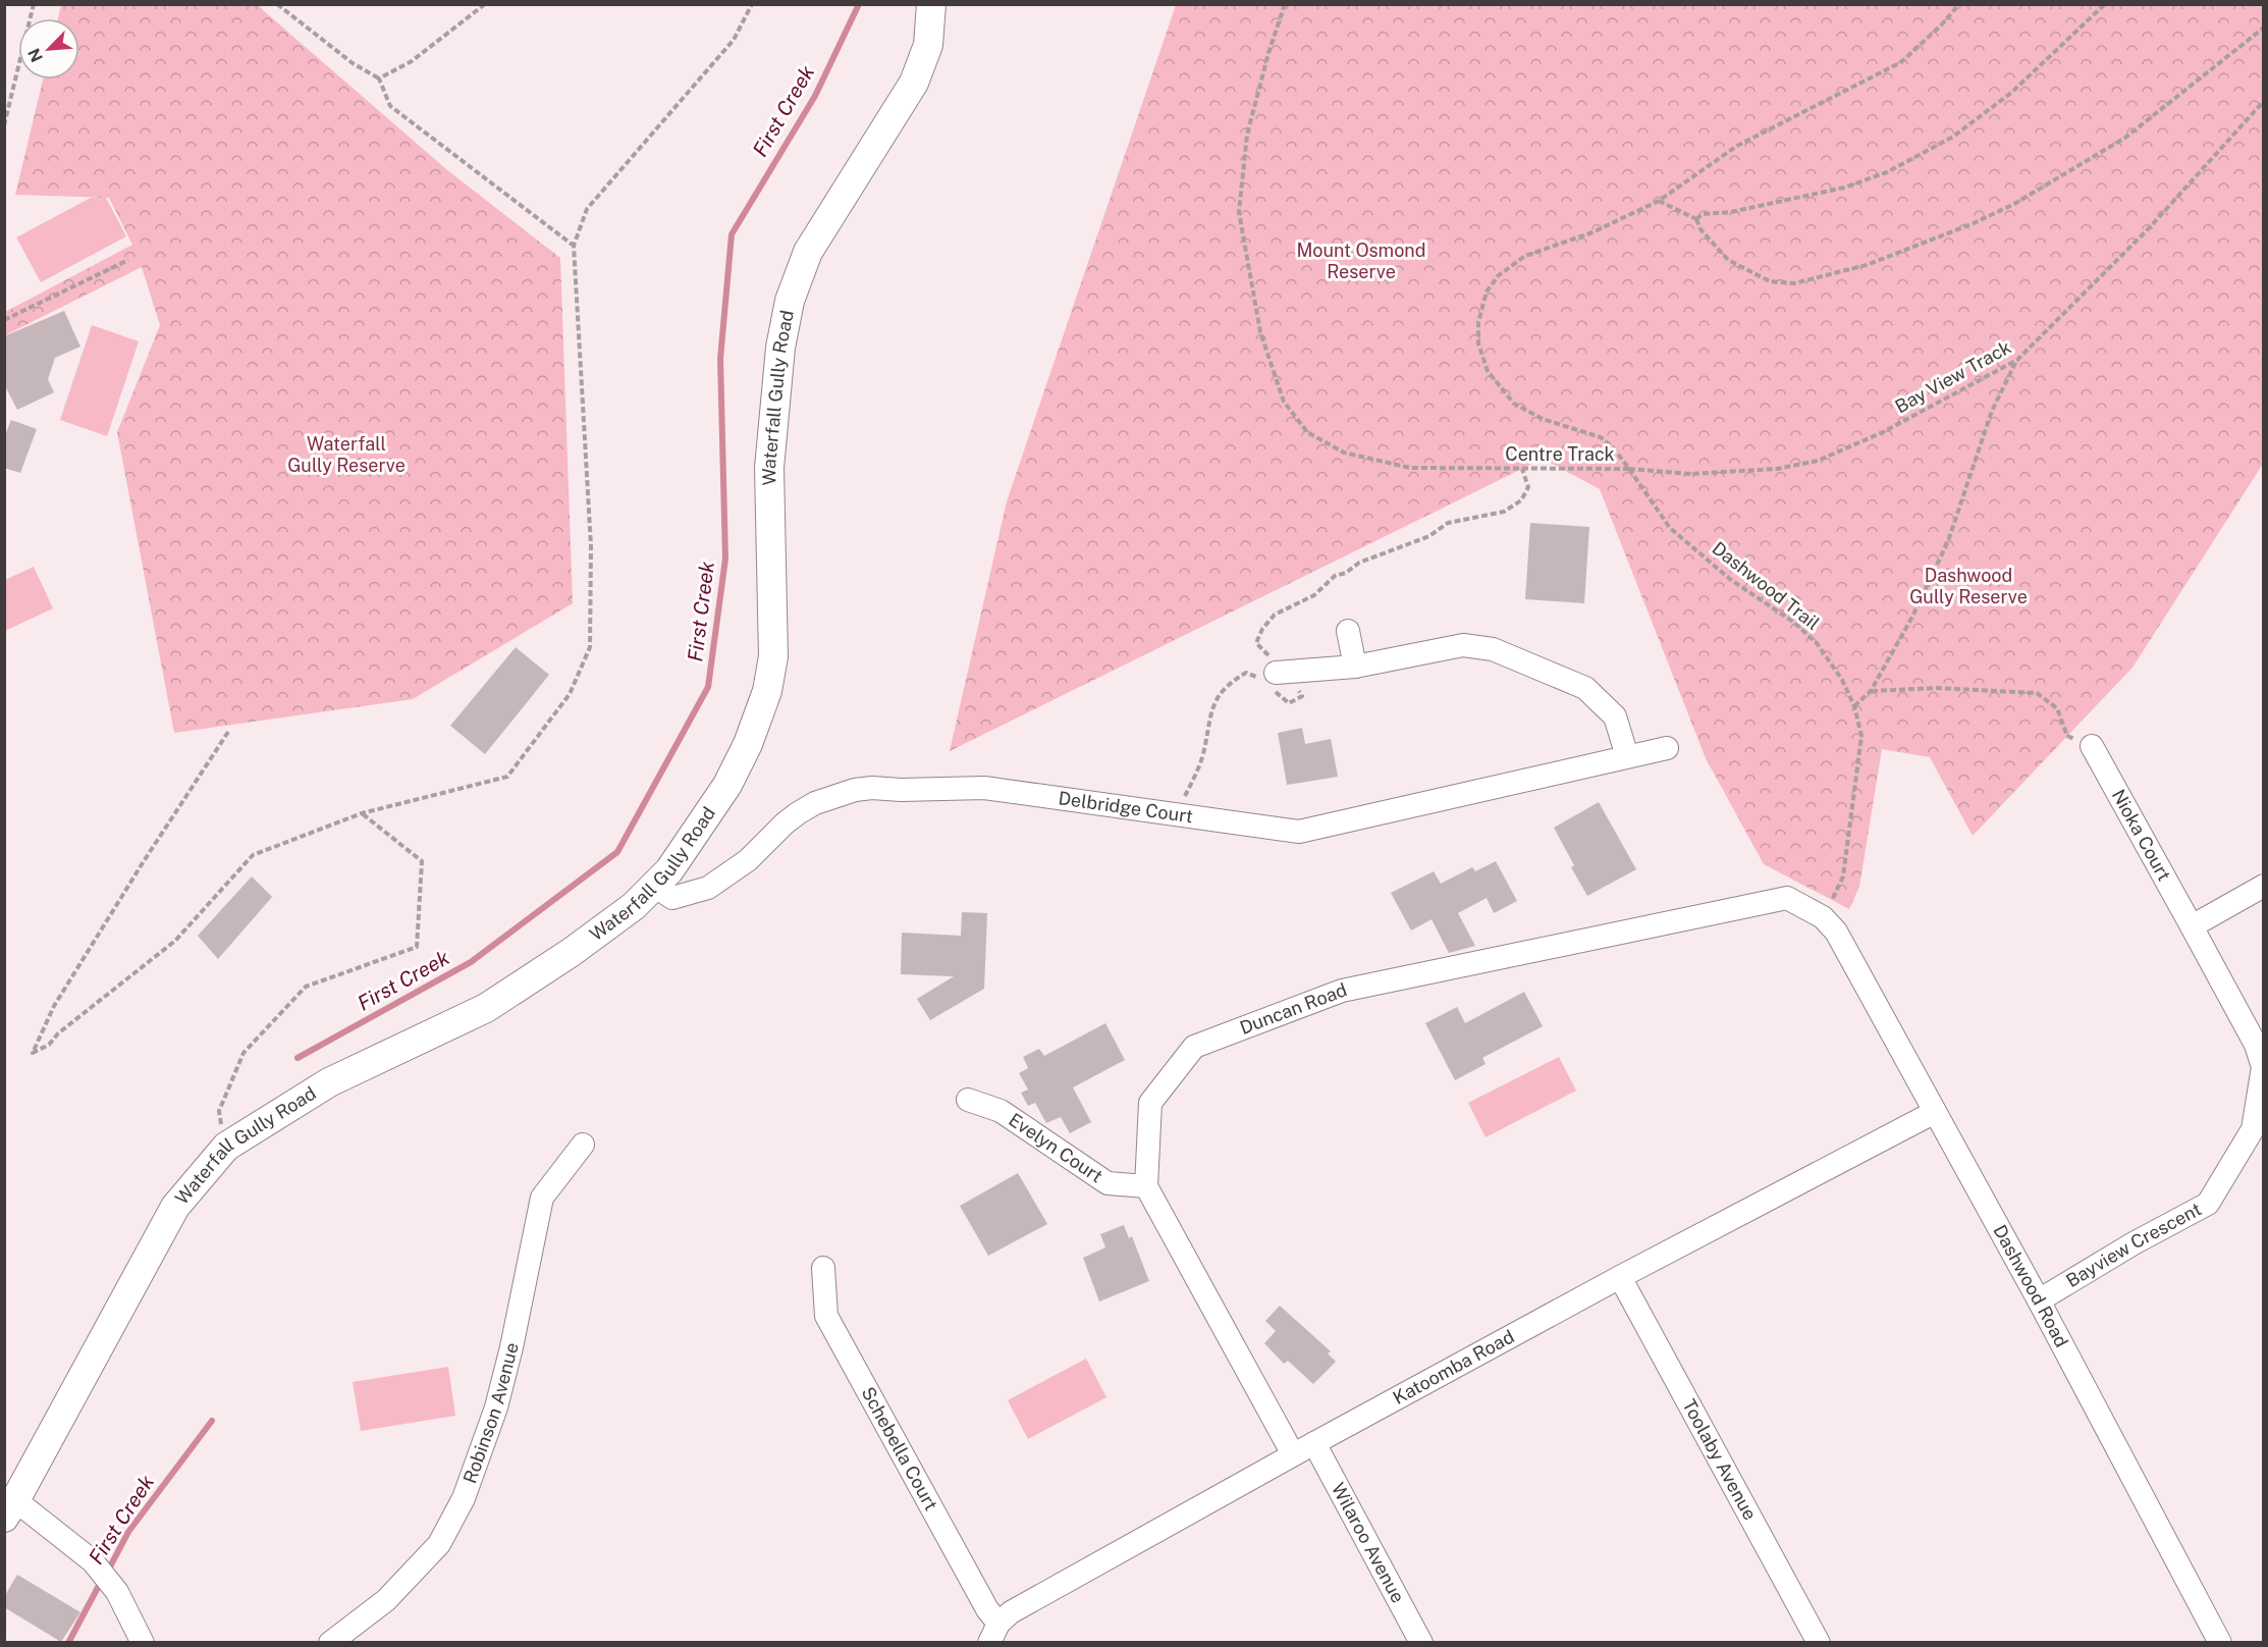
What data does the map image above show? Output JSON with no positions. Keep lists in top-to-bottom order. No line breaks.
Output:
{"streets":{"street":["Waterfall Gully Road","Delbridge Court","Nioka Court","Duncan Road","Evelyn Court","Bayview Crescent","Dashwood Road","Katoomba Road","Robinson Avenue","Schebella Court","Toolaby Avenue","Wilaroo Avenue"],"path":["Bay View Track","Centre Track","Dashwood Trail"]},"crossings":[["Bay View Track","Centre Track"],["Bay View Track","Dashwood Trail"],["Waterfall Gully Road","Delbridge Court"],["Centre Track","Dashwood Trail"],["Dashwood Trail","Duncan Road"],["Dashwood Trail","Dashwood Road"],["Nioka Court","Bayview Crescent"],["Duncan Road","Evelyn Court"],["Duncan Road","Dashwood Road"],["Bayview Crescent","Dashwood Road"],["Dashwood Road","Katoomba Road"],["Katoomba Road","Schebella Court"],["Katoomba Road","Toolaby Avenue"],["Katoomba Road","Wilaroo Avenue"]],"water":["First Creek"],"parks":["Mount Osmond Reserve","Waterfall Gully Reserve","Dashwood Gully Reserve"],"north":"bottom left"}
